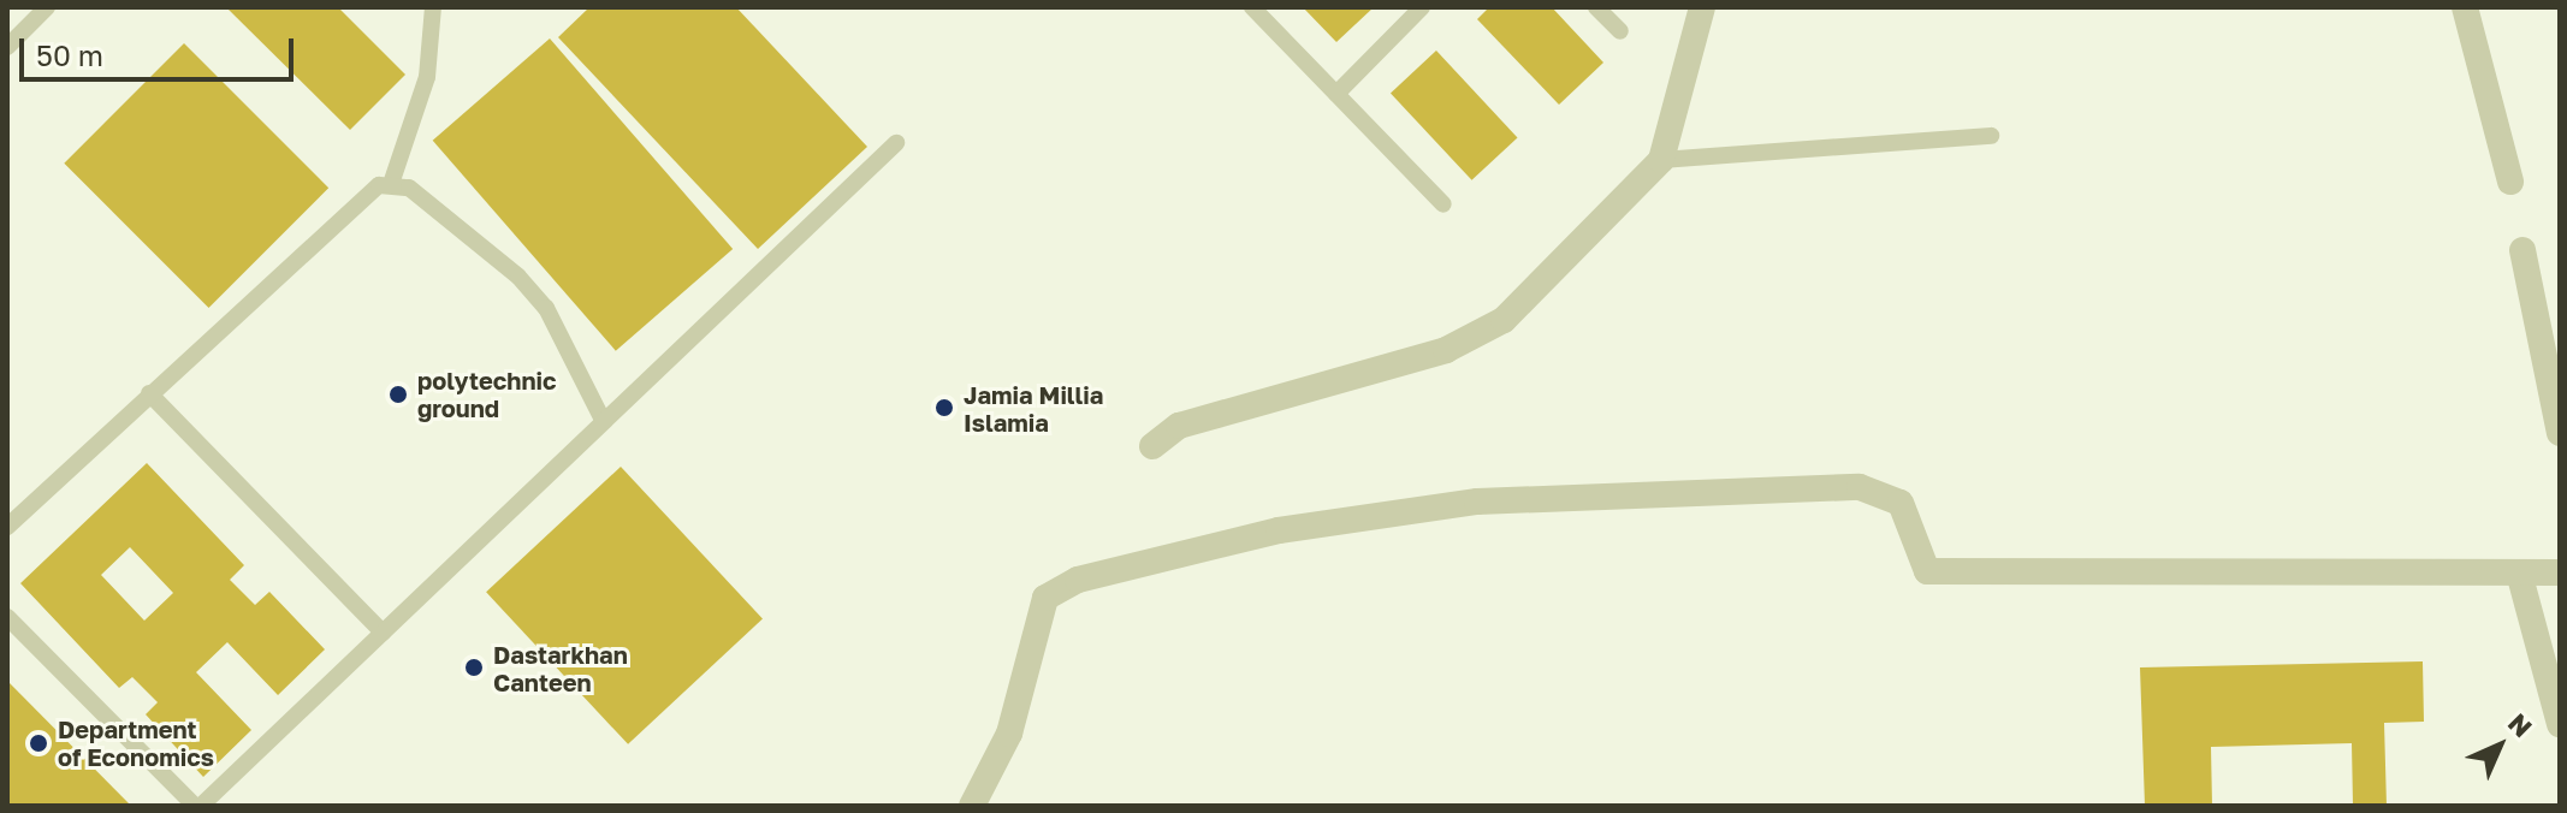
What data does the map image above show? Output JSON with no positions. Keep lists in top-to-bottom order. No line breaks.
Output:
{"places":["polytechnic ground","Jamia Millia Islamia","Dastarkhan Canteen","Department of Economics"],"scale_bar":"50 m","north":"top right"}
